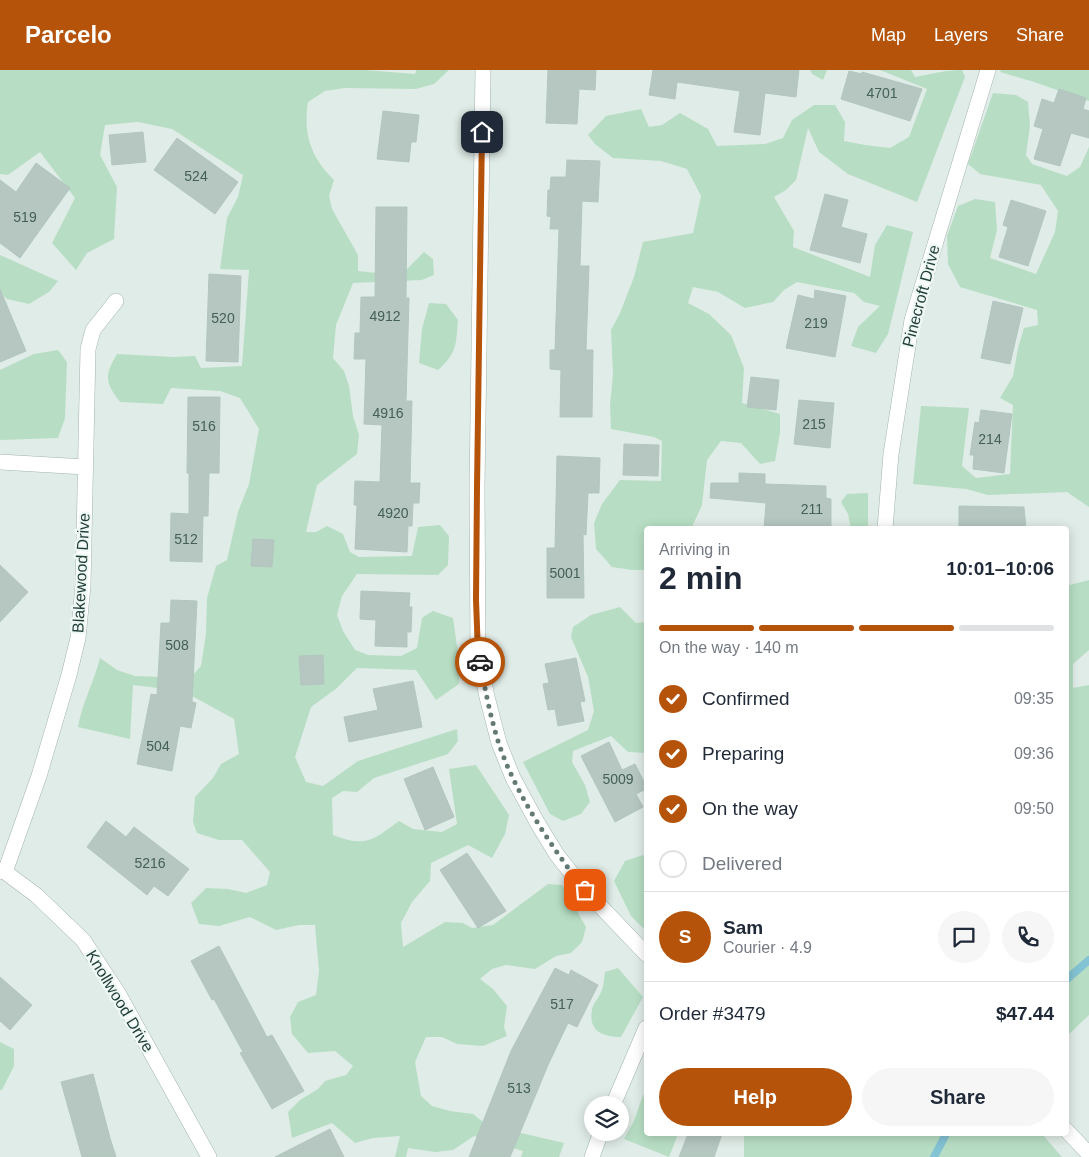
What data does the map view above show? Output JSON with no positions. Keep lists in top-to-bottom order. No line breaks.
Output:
{"streets":{"street":["Pinecroft Drive","Blakewood Drive","Knollwood Drive"]},"crossings":[["Blakewood Drive","Knollwood Drive"]],"house_numbers":["4701","524","519","4912","520","219","4916","215","516","214","211","4920","512","5001","508","504","5009","5216","517","513"],"page":{"header":"Parcelo","nav":["Map","Layers","Share"],"heading":["2 min","Arriving in","10:01–10:06"],"panel":["Sam","Courier · 4.9","Order #3479","$47.44"],"bar":"On the way · 140 m","list":[["Confirmed","09:35"],["Preparing","09:36"],["On the way","09:50"],"Delivered"],"round":"S","buttons":["Help","Share"]}}
